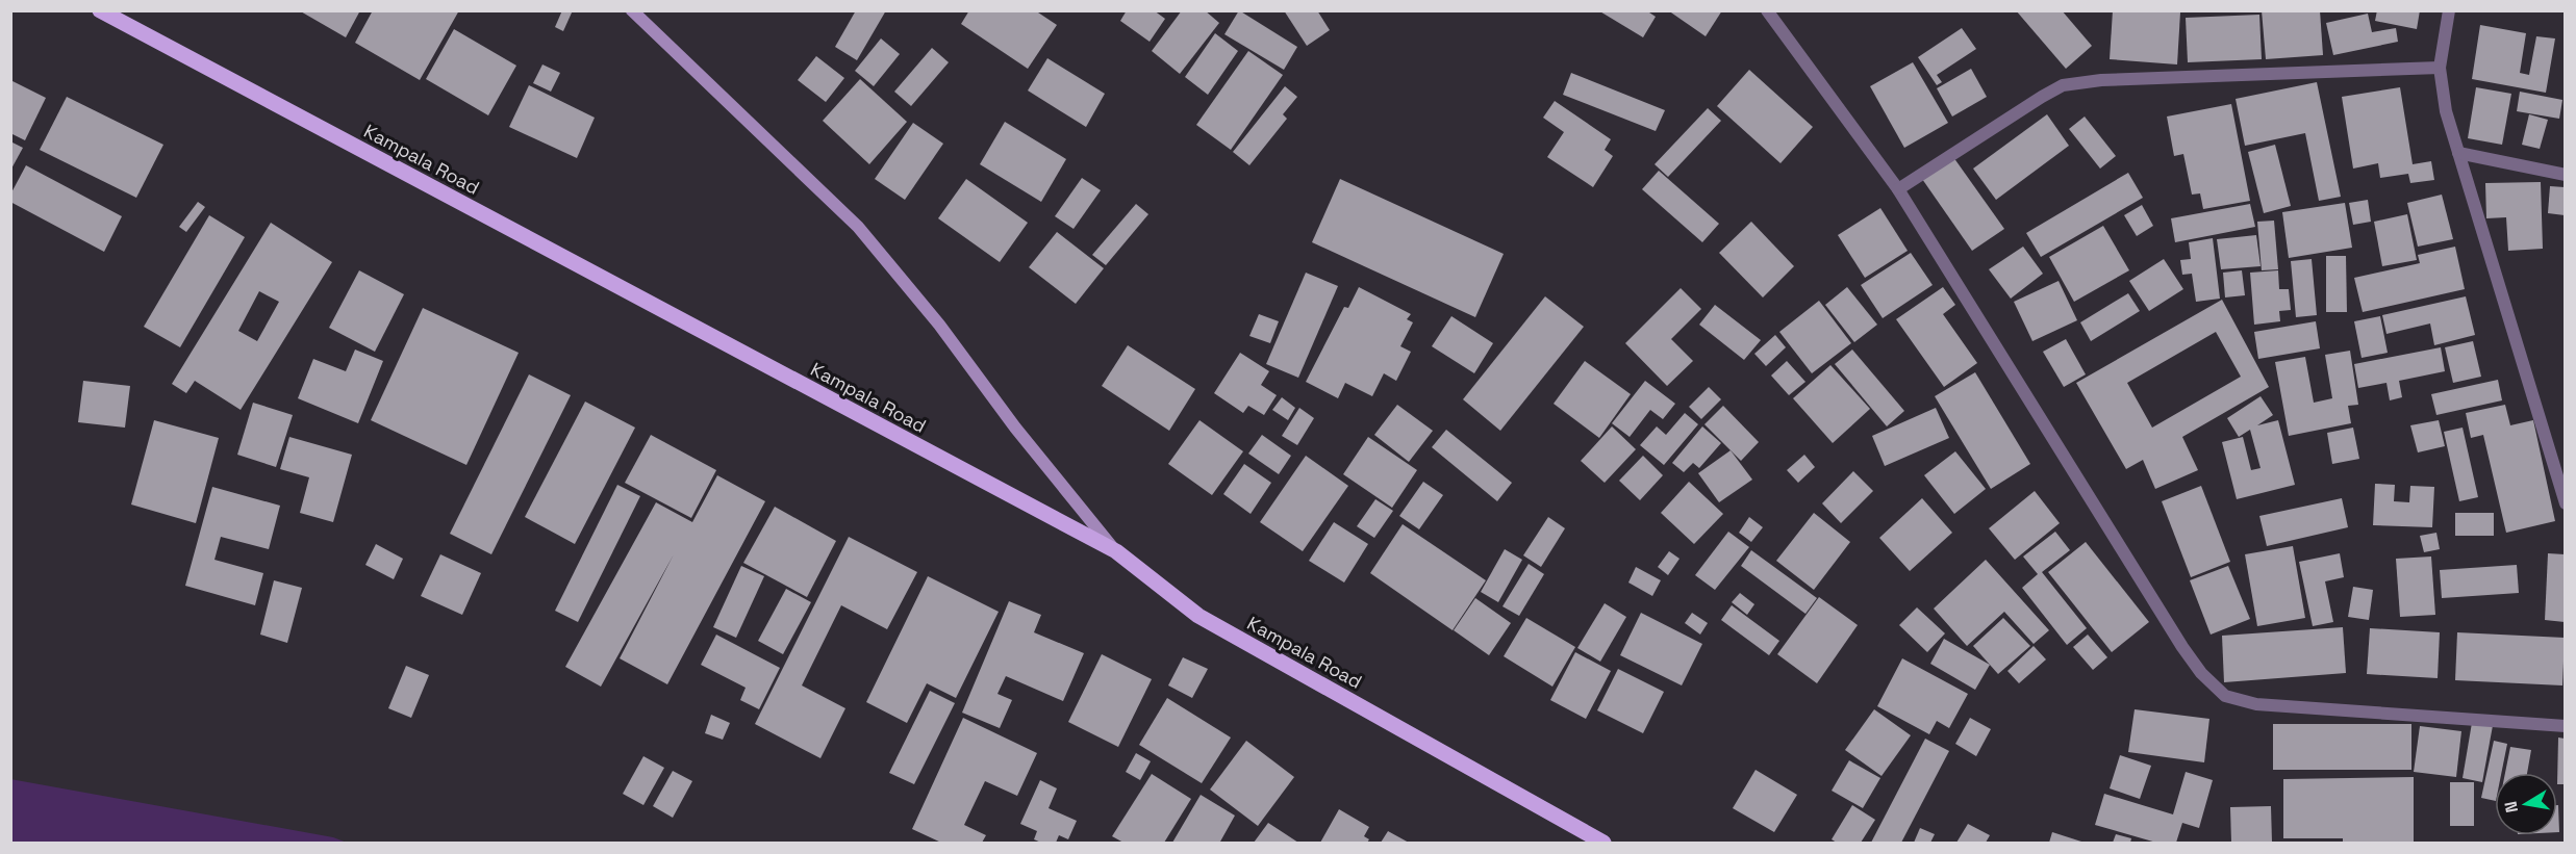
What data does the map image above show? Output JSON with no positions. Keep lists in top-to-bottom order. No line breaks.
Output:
{"streets":{"main road":["Kampala Road"]},"north":"left"}
